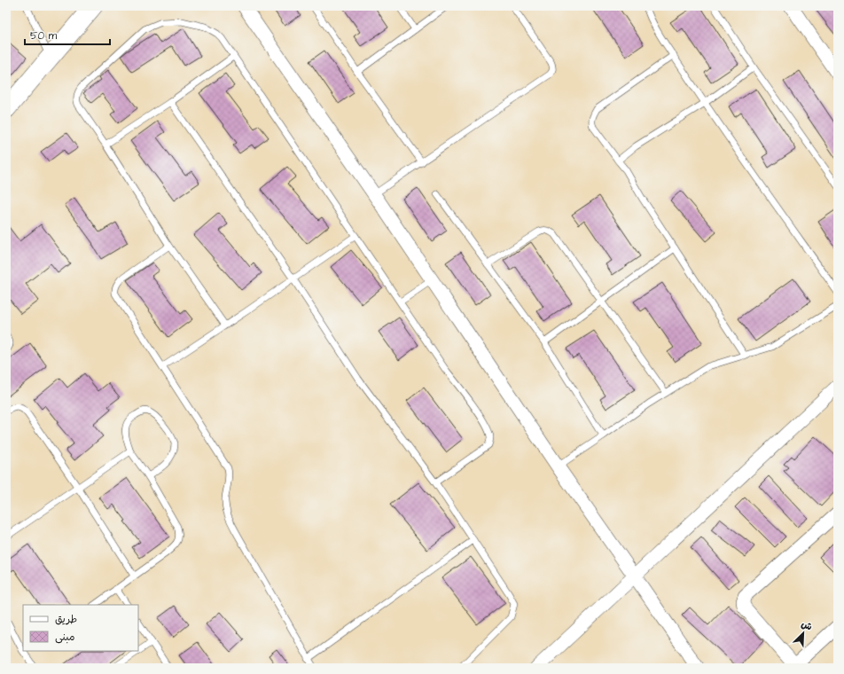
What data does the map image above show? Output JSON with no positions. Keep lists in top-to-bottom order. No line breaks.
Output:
{"legend":["طريق","مبنى"],"scale_bar":"50 m","north":"top right"}
